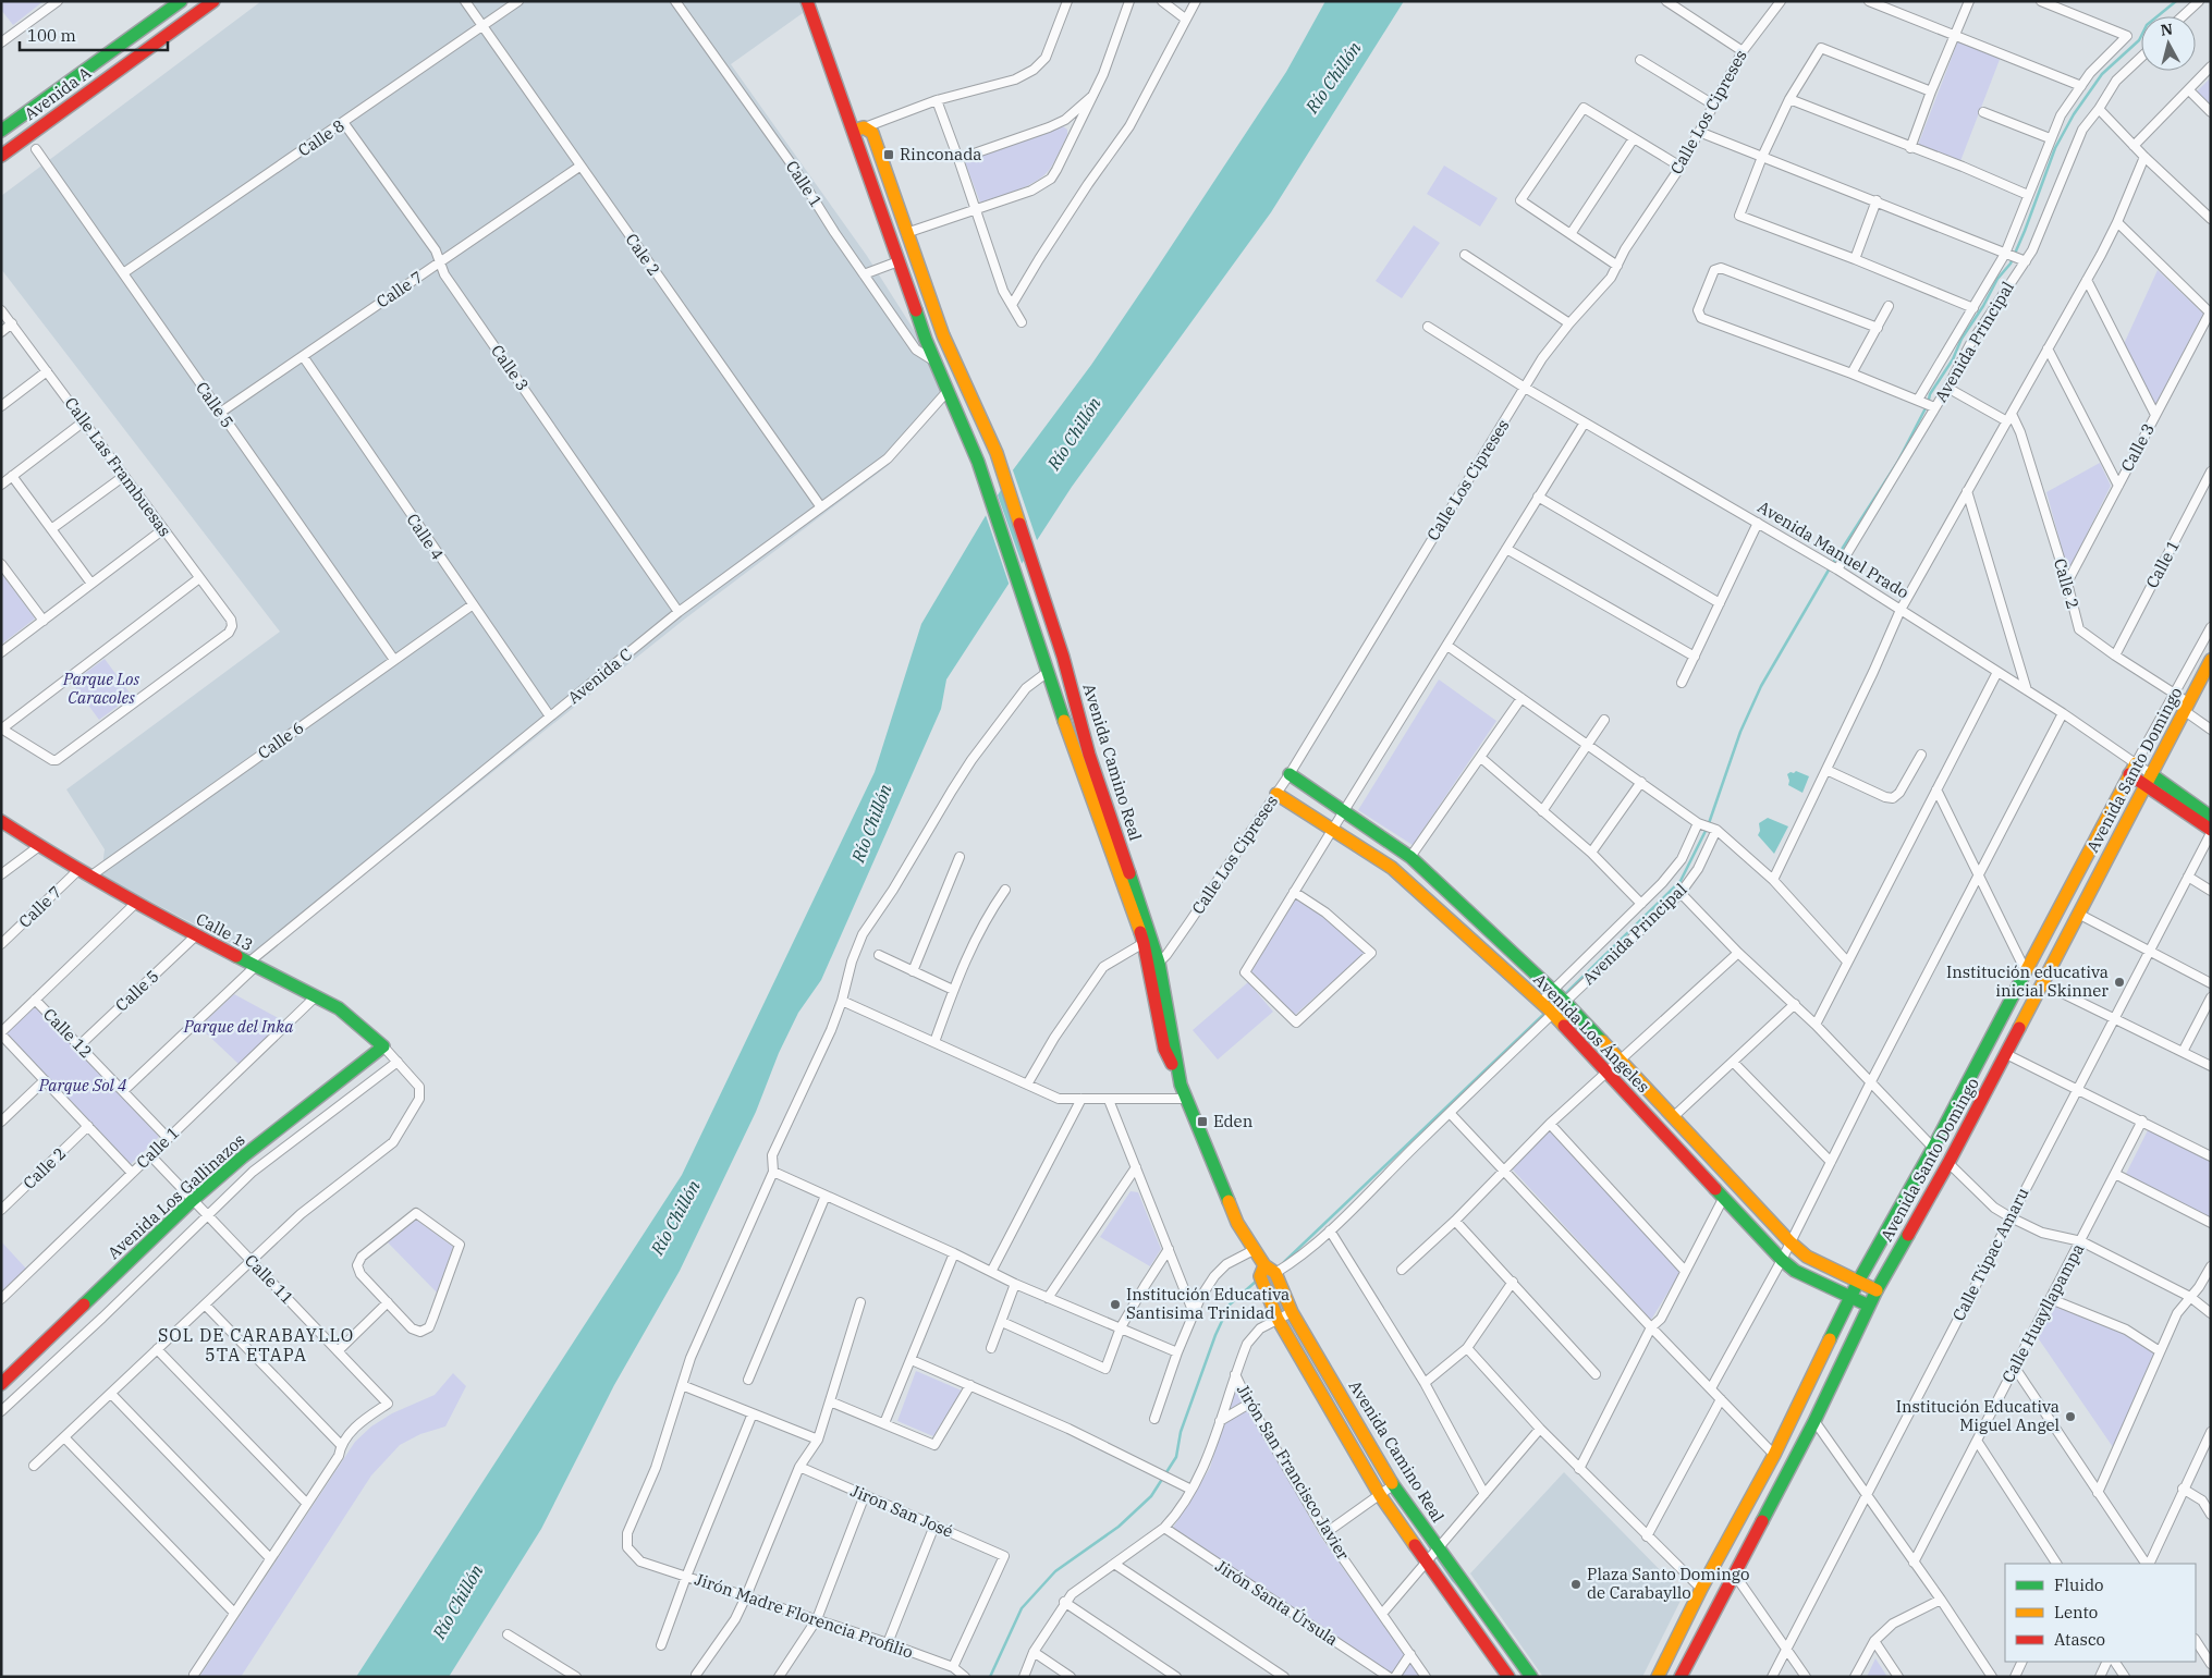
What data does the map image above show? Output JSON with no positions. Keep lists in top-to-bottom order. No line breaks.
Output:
{"streets":{"street":["Avenida A","Calle Los Cipreses","Calle 8","Calle 1","Cale 2","Calle 7","Avenida Principal","Calle 3","Calle 5","Calle Las Frambuesas","Calle 4","Avenida Manuel Prado","Calle 2","Avenida C","Calle 6","Avenida Camino Real","Avenida Santo Domingo","Calle 13","Calle 12","Avenida Los Ángeles","Avenida Los Gallinazos","Calle Túpac Amaru","Calle 11","Calle Huayllapampa","Jirón San Francisco Javier","Jiron San José","Jirón Santa Úrsula","Jirón Madre Florencia Profilio"]},"crossings":[["Calle Los Cipreses","Avenida Manuel Prado"],["Calle Los Cipreses","Avenida Camino Real"],["Calle Los Cipreses","Avenida Los Ángeles"],["Calle 8","Cale 2"],["Calle 8","Calle 3"],["Calle 8","Calle 5"],["Calle 1","Calle 2"],["Calle 1","Avenida Camino Real"],["Calle 1","Calle 13"],["Calle 1","Calle 12"],["Calle 1","Calle 11"],["Cale 2","Calle 7"],["Cale 2","Avenida C"],["Calle 7","Calle 3"],["Calle 7","Calle 5"],["Calle 7","Calle 4"],["Calle 7","Calle 13"],["Avenida Principal","Avenida Manuel Prado"],["Avenida Principal","Avenida Camino Real"],["Avenida Principal","Avenida Los Ángeles"],["Calle 3","Calle 2"],["Calle 3","Avenida C"],["Calle 5","Calle 6"],["Calle 5","Calle 13"],["Calle 5","Calle 12"],["Calle 4","Avenida C"],["Calle 4","Calle 6"],["Avenida Manuel Prado","Avenida Santo Domingo"],["Avenida Manuel Prado","Calle Túpac Amaru"],["Calle 2","Avenida Santo Domingo"],["Avenida C","Avenida Camino Real"],["Avenida C","Calle 13"],["Calle 6","Calle 13"],["Avenida Santo Domingo","Avenida Los Ángeles"],["Calle 13","Avenida Los Gallinazos"],["Calle 13","Calle 11"],["Avenida Los Gallinazos","Calle 11"],["Jiron San José","Jirón Madre Florencia Profilio"]],"districts":["SOL DE CARABAYLLO 5TA ETAPA"],"water":["Río Chillón"],"parks":["Parque Los Caracoles","Parque del Inka","Parque Sol 4"],"places":{"transit":["Rinconada","Eden"],"other":["Institución educativa inicial Skinner","Institución Educativa Santisima Trinidad","Institución Educativa Miguel Angel","Plaza Santo Domingo de Carabayllo"]},"legend":["Fluido","Lento","Atasco"],"scale_bar":"100 m","north":"top"}
